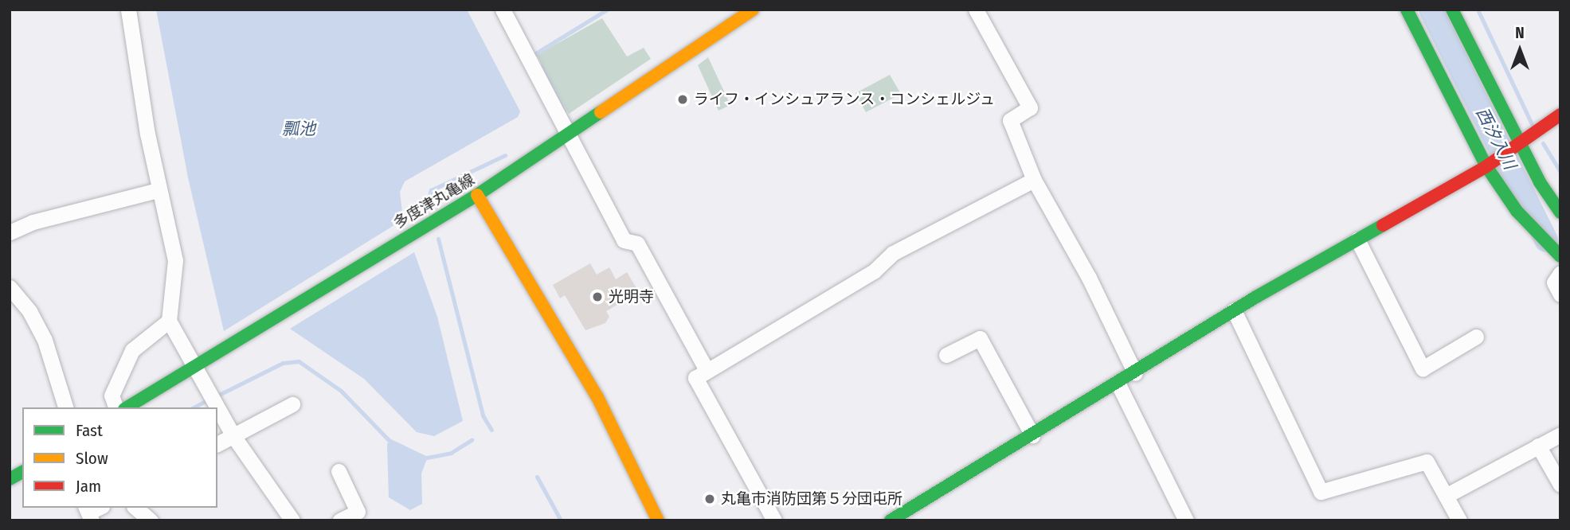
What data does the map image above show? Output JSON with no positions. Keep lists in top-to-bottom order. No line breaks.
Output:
{"streets":{"street":["多度津丸亀線"]},"water":["瓢池","西汐入川"],"places":["ライフ・インシュアランス・コンシェルジュ","光明寺","丸亀市消防団第５分団屯所"],"legend":["Fast","Slow","Jam"],"north":"top"}
